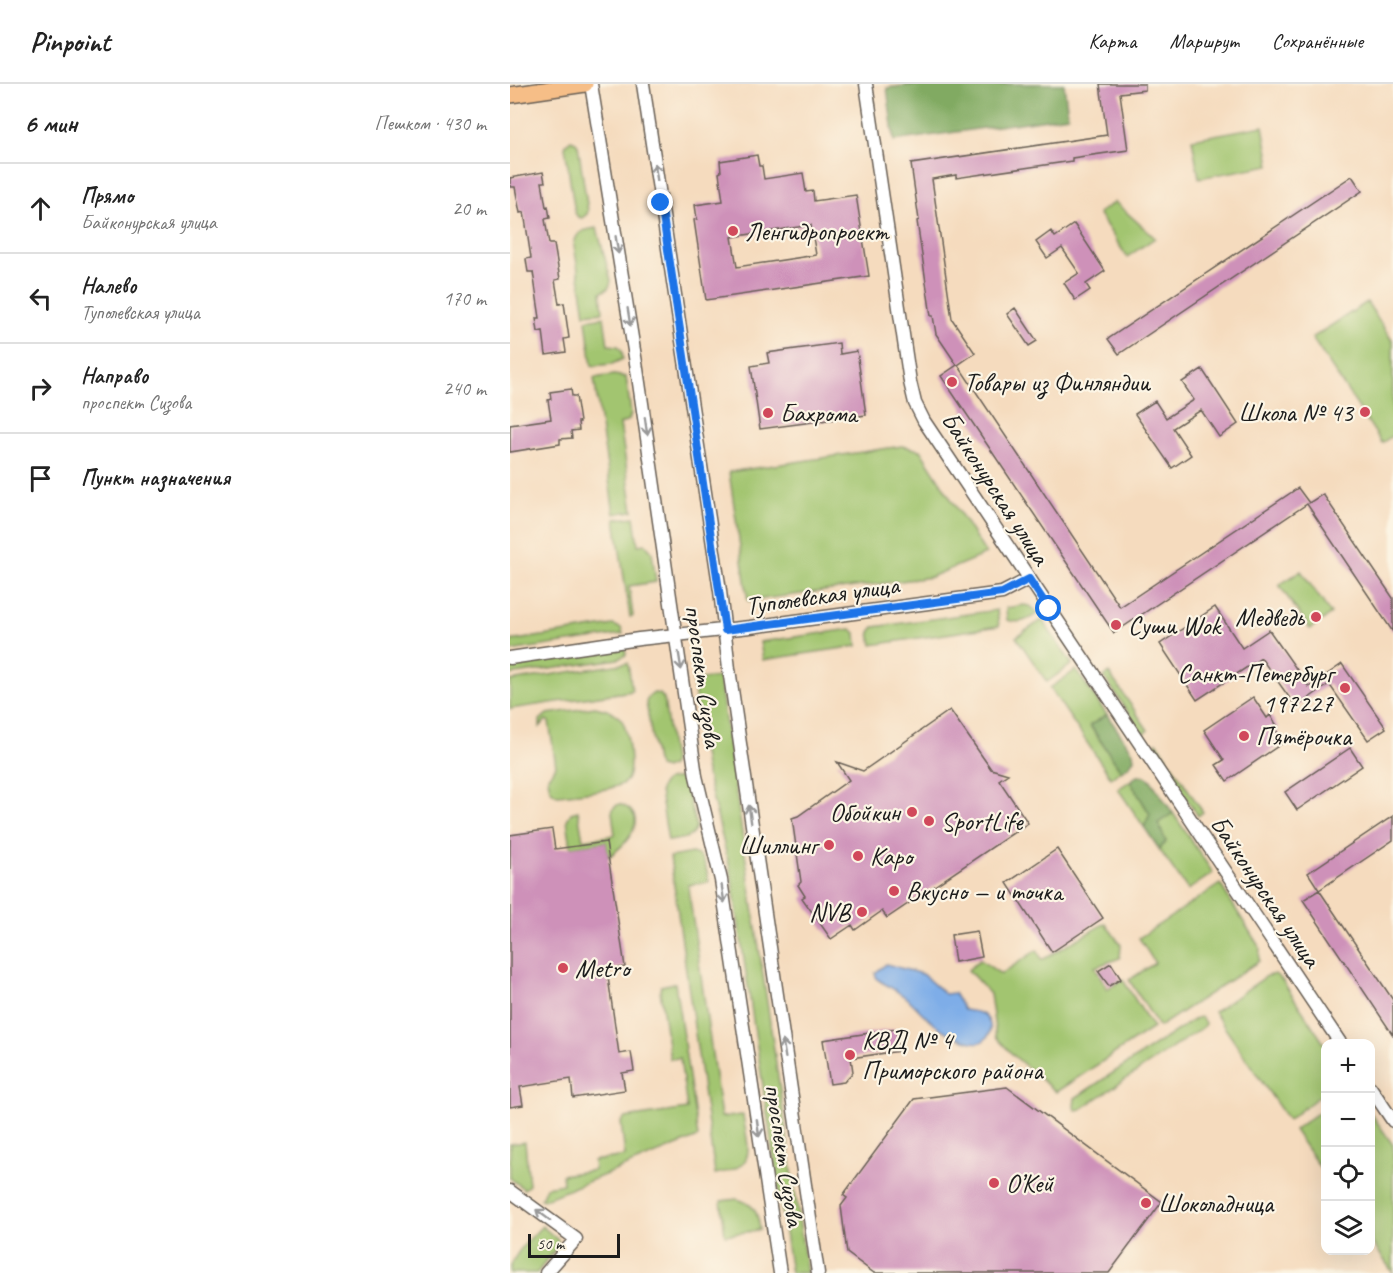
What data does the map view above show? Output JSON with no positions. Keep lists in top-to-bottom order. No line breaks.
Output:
{"streets":{"street":["Байконурская улица","Туполевская улица","проспект Сизова"]},"crossings":[["Байконурская улица","Туполевская улица"],["Туполевская улица","проспект Сизова"]],"places":["Ленгидропроект","Товары из Финляндии","Школа № 43","Бахрома","Медведь","Суши Wok","Санкт-Петербург 197227","Пятёрочка","Обойкин","SportLife","Шиллинг","Каро","Вкусно — и точка","NVB","Metro","КВД № 4 Приморского района","О’Кей","Шоколадница"],"scale_bar":"50 m","page":{"header":"Pinpoint","nav":["Карта","Маршрут","Сохранённые"],"heading":["6 мин","Пешком · 430 m"],"list":[["Прямо","Байконурская улица","20 m"],["Налево","Туполевская улица","170 m"],["Направо","проспект Сизова","240 m"],"Пункт назначения"],"map_buttons":["+","−"],"scale":"50 m"}}
